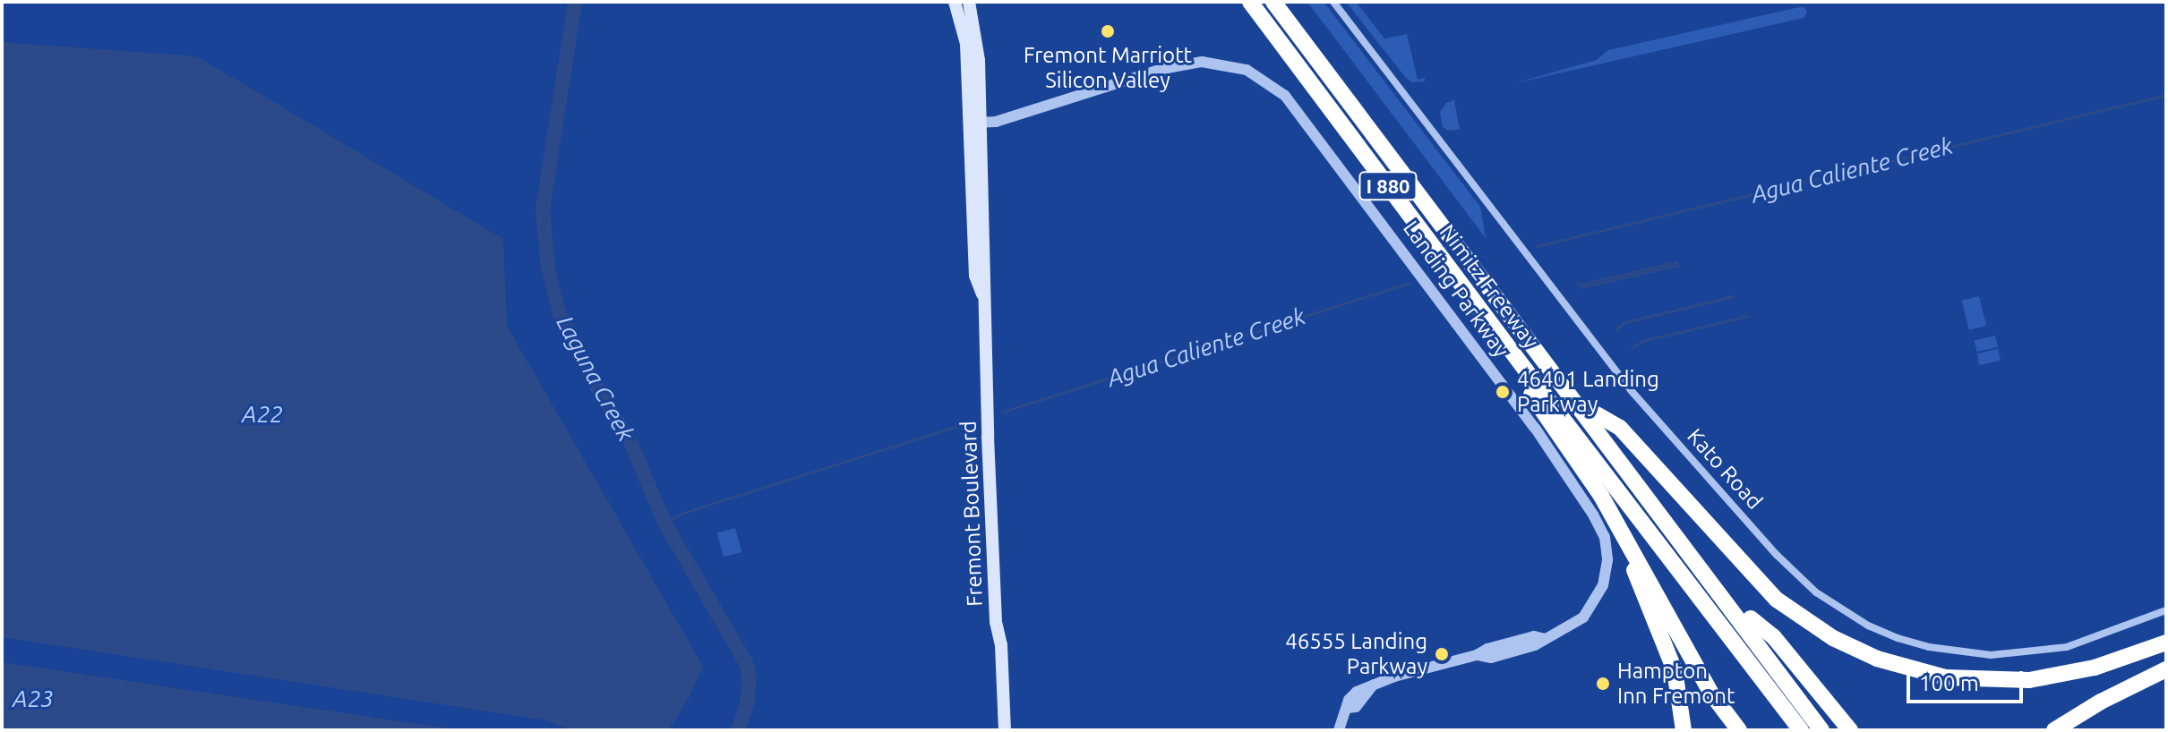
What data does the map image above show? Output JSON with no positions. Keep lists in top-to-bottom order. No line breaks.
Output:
{"streets":{"highway":["I 880","Nimitz Freeway"],"main road":["Fremont Boulevard"],"street":["Landing Parkway","Kato Road"]},"crossings":[["Landing Parkway","Fremont Boulevard"]],"water":["Agua Caliente Creek","Laguna Creek","A22","A23"],"places":["Fremont Marriott Silicon Valley","46401 Landing Parkway","46555 Landing Parkway","Hampton Inn Fremont"],"scale_bar":"100 m"}
